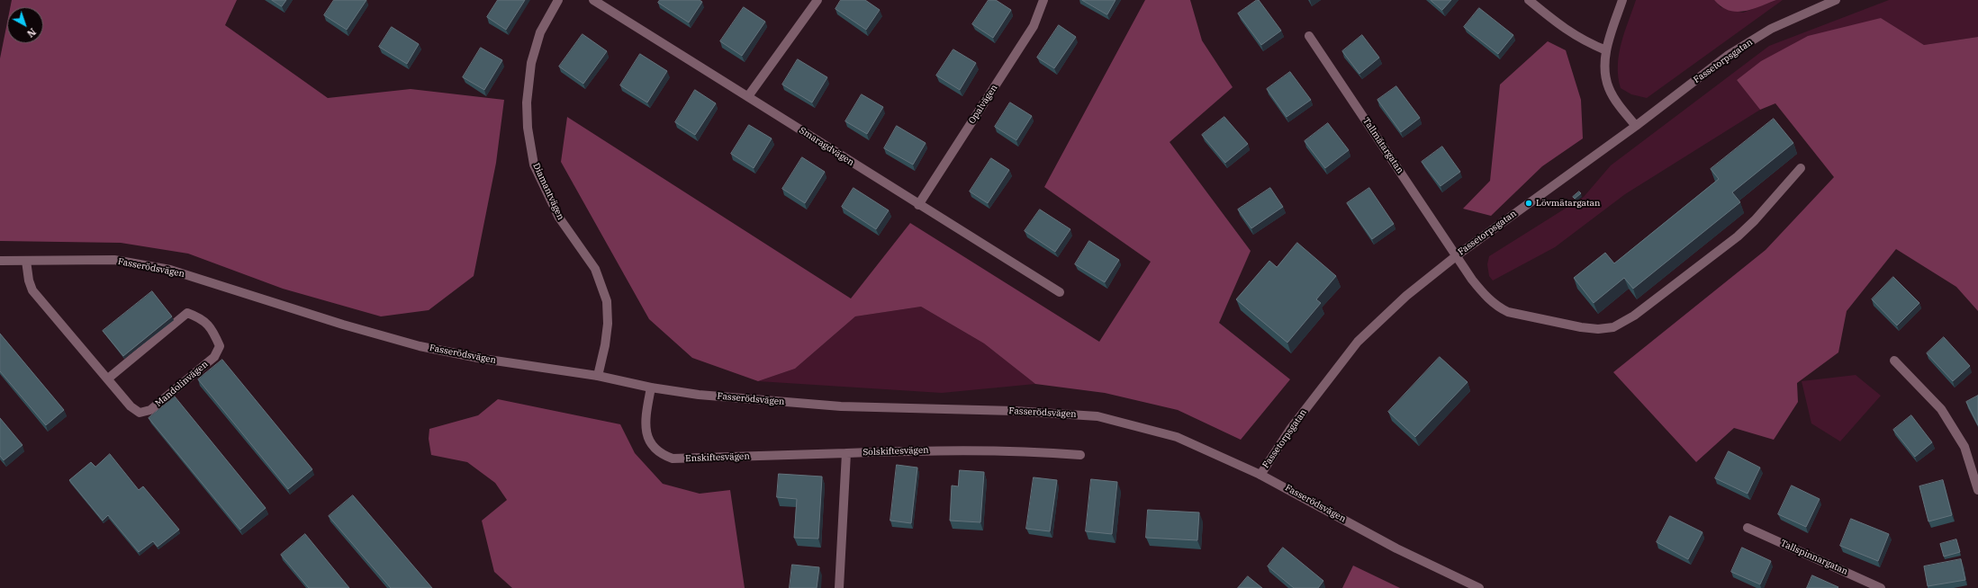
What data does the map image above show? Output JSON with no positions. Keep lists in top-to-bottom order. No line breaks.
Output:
{"streets":{"street":["Fassetorpsgatan","Opalvägen","Tallmätargatan","Smaragdvägen","Diamantvägen","Fasserödsvägen","Mandolinvägen","Solskiftesvägen","Enskiftesvägen","Tallspinnargatan"]},"crossings":[["Fassetorpsgatan","Tallmätargatan"],["Fassetorpsgatan","Fasserödsvägen"],["Opalvägen","Smaragdvägen"],["Diamantvägen","Fasserödsvägen"],["Fasserödsvägen","Mandolinvägen"],["Fasserödsvägen","Enskiftesvägen"],["Solskiftesvägen","Enskiftesvägen"]],"places":["Lövmätargatan"],"north":"bottom right"}
